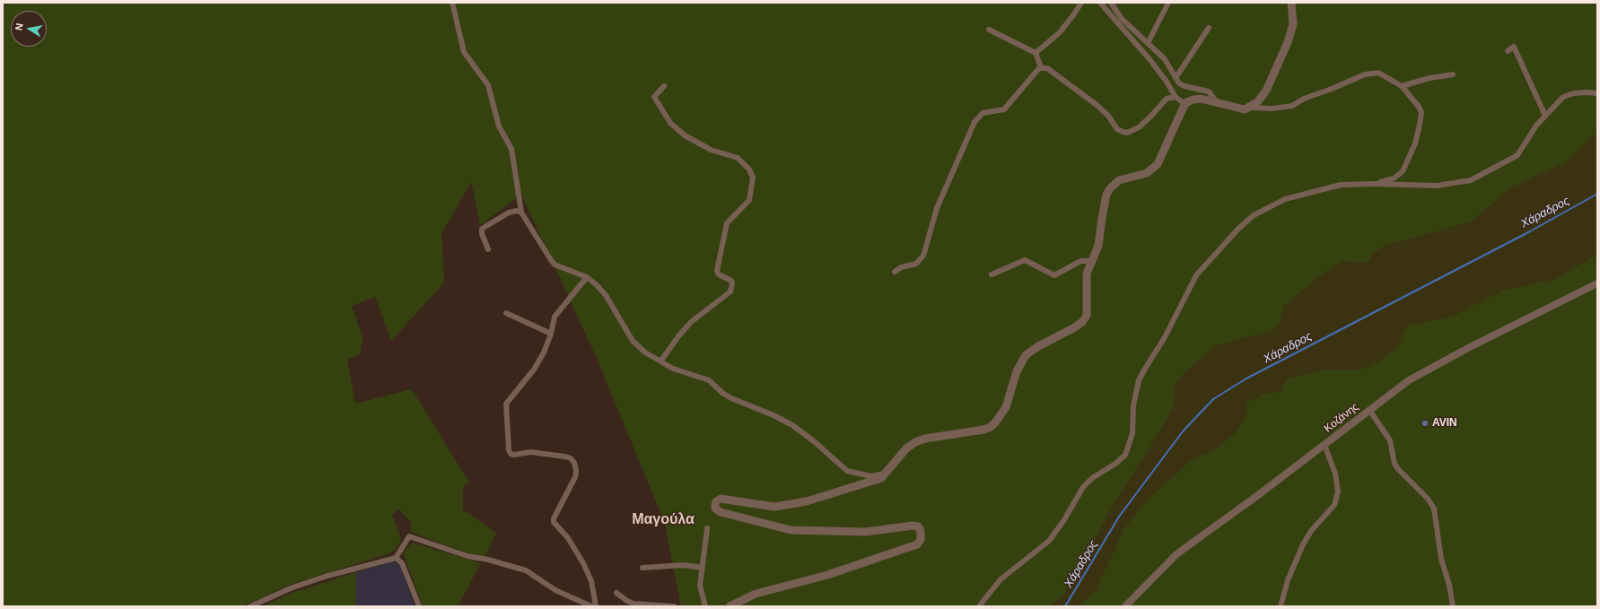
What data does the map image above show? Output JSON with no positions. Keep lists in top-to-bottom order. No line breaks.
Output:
{"streets":{"street":["Κοζάνης"]},"districts":["Μαγούλα"],"water":["Χάραδρος"],"places":["AVIN"],"north":"left"}
